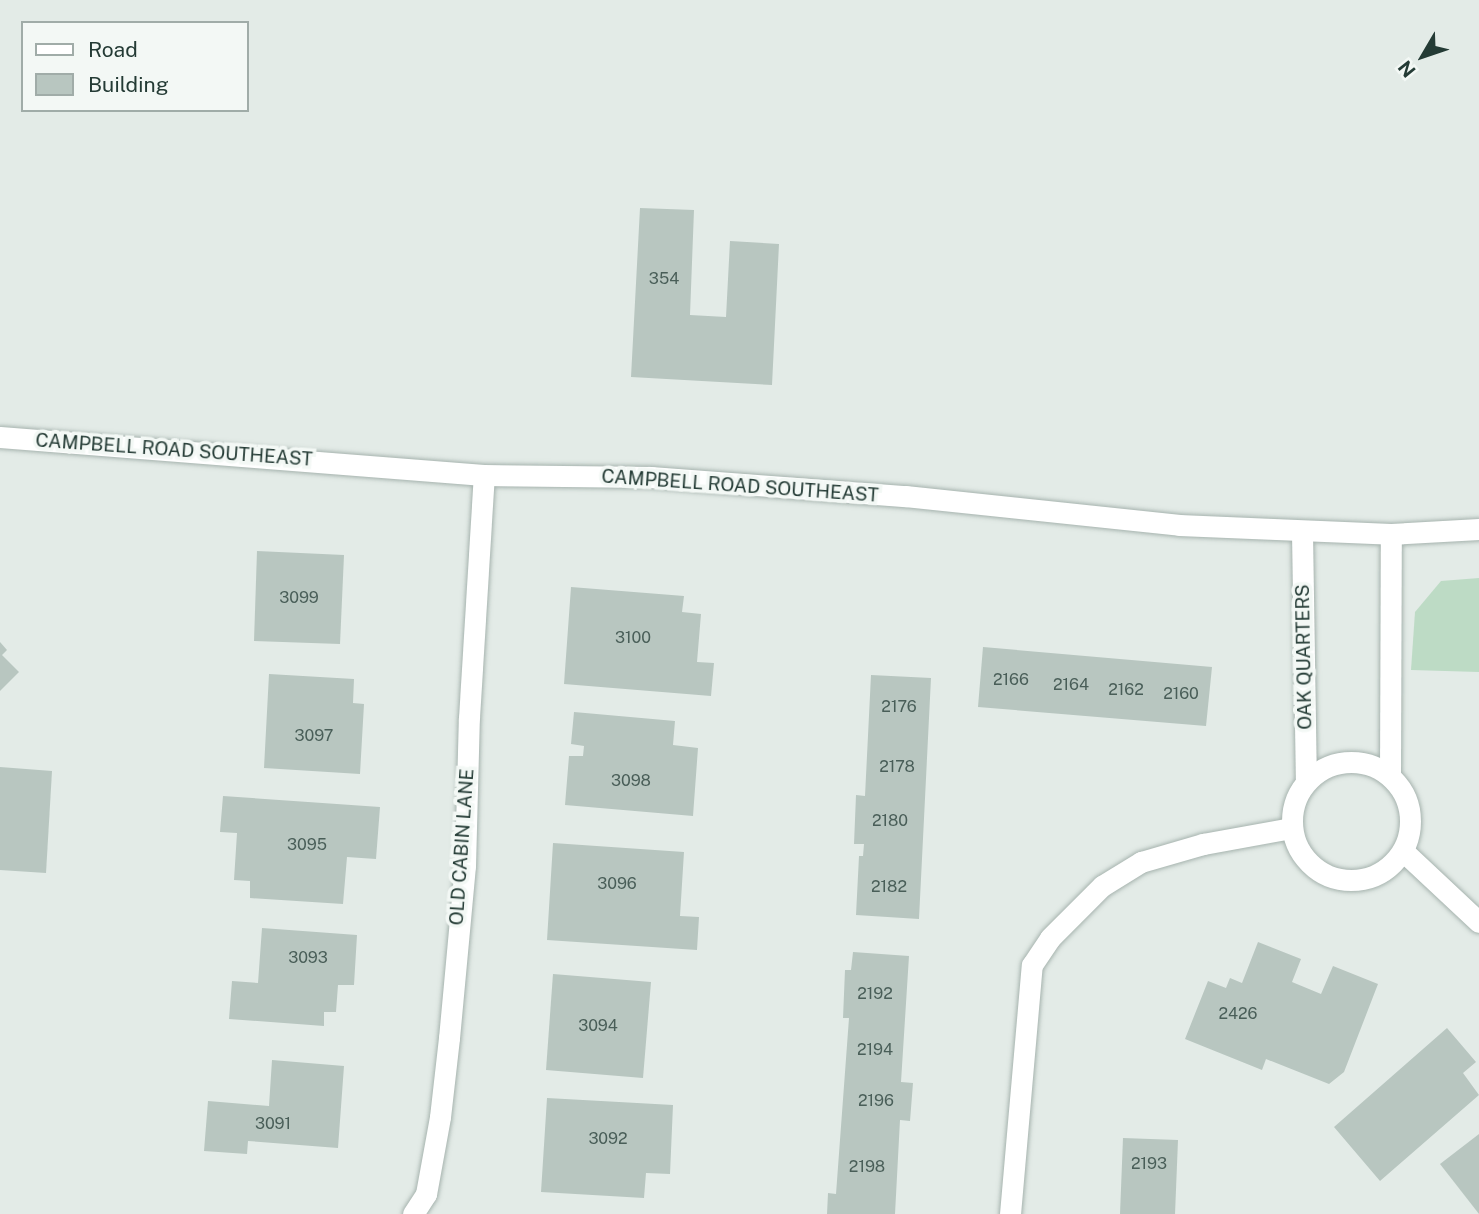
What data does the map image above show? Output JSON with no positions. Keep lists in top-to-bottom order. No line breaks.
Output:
{"streets":{"street":["CAMPBELL ROAD SOUTHEAST","OAK QUARTERS","OLD CABIN LANE"]},"crossings":[["CAMPBELL ROAD SOUTHEAST","OAK QUARTERS"],["CAMPBELL ROAD SOUTHEAST","OLD CABIN LANE"]],"house_numbers":["354","3099","3100","2166","2164","2162","2160","2176","3097","2178","3098","2180","3095","3096","2182","3093","2192","2426","3094","2194","2196","3091","3092","2193","2198"],"legend":["Road","Building"],"north":"bottom left"}
